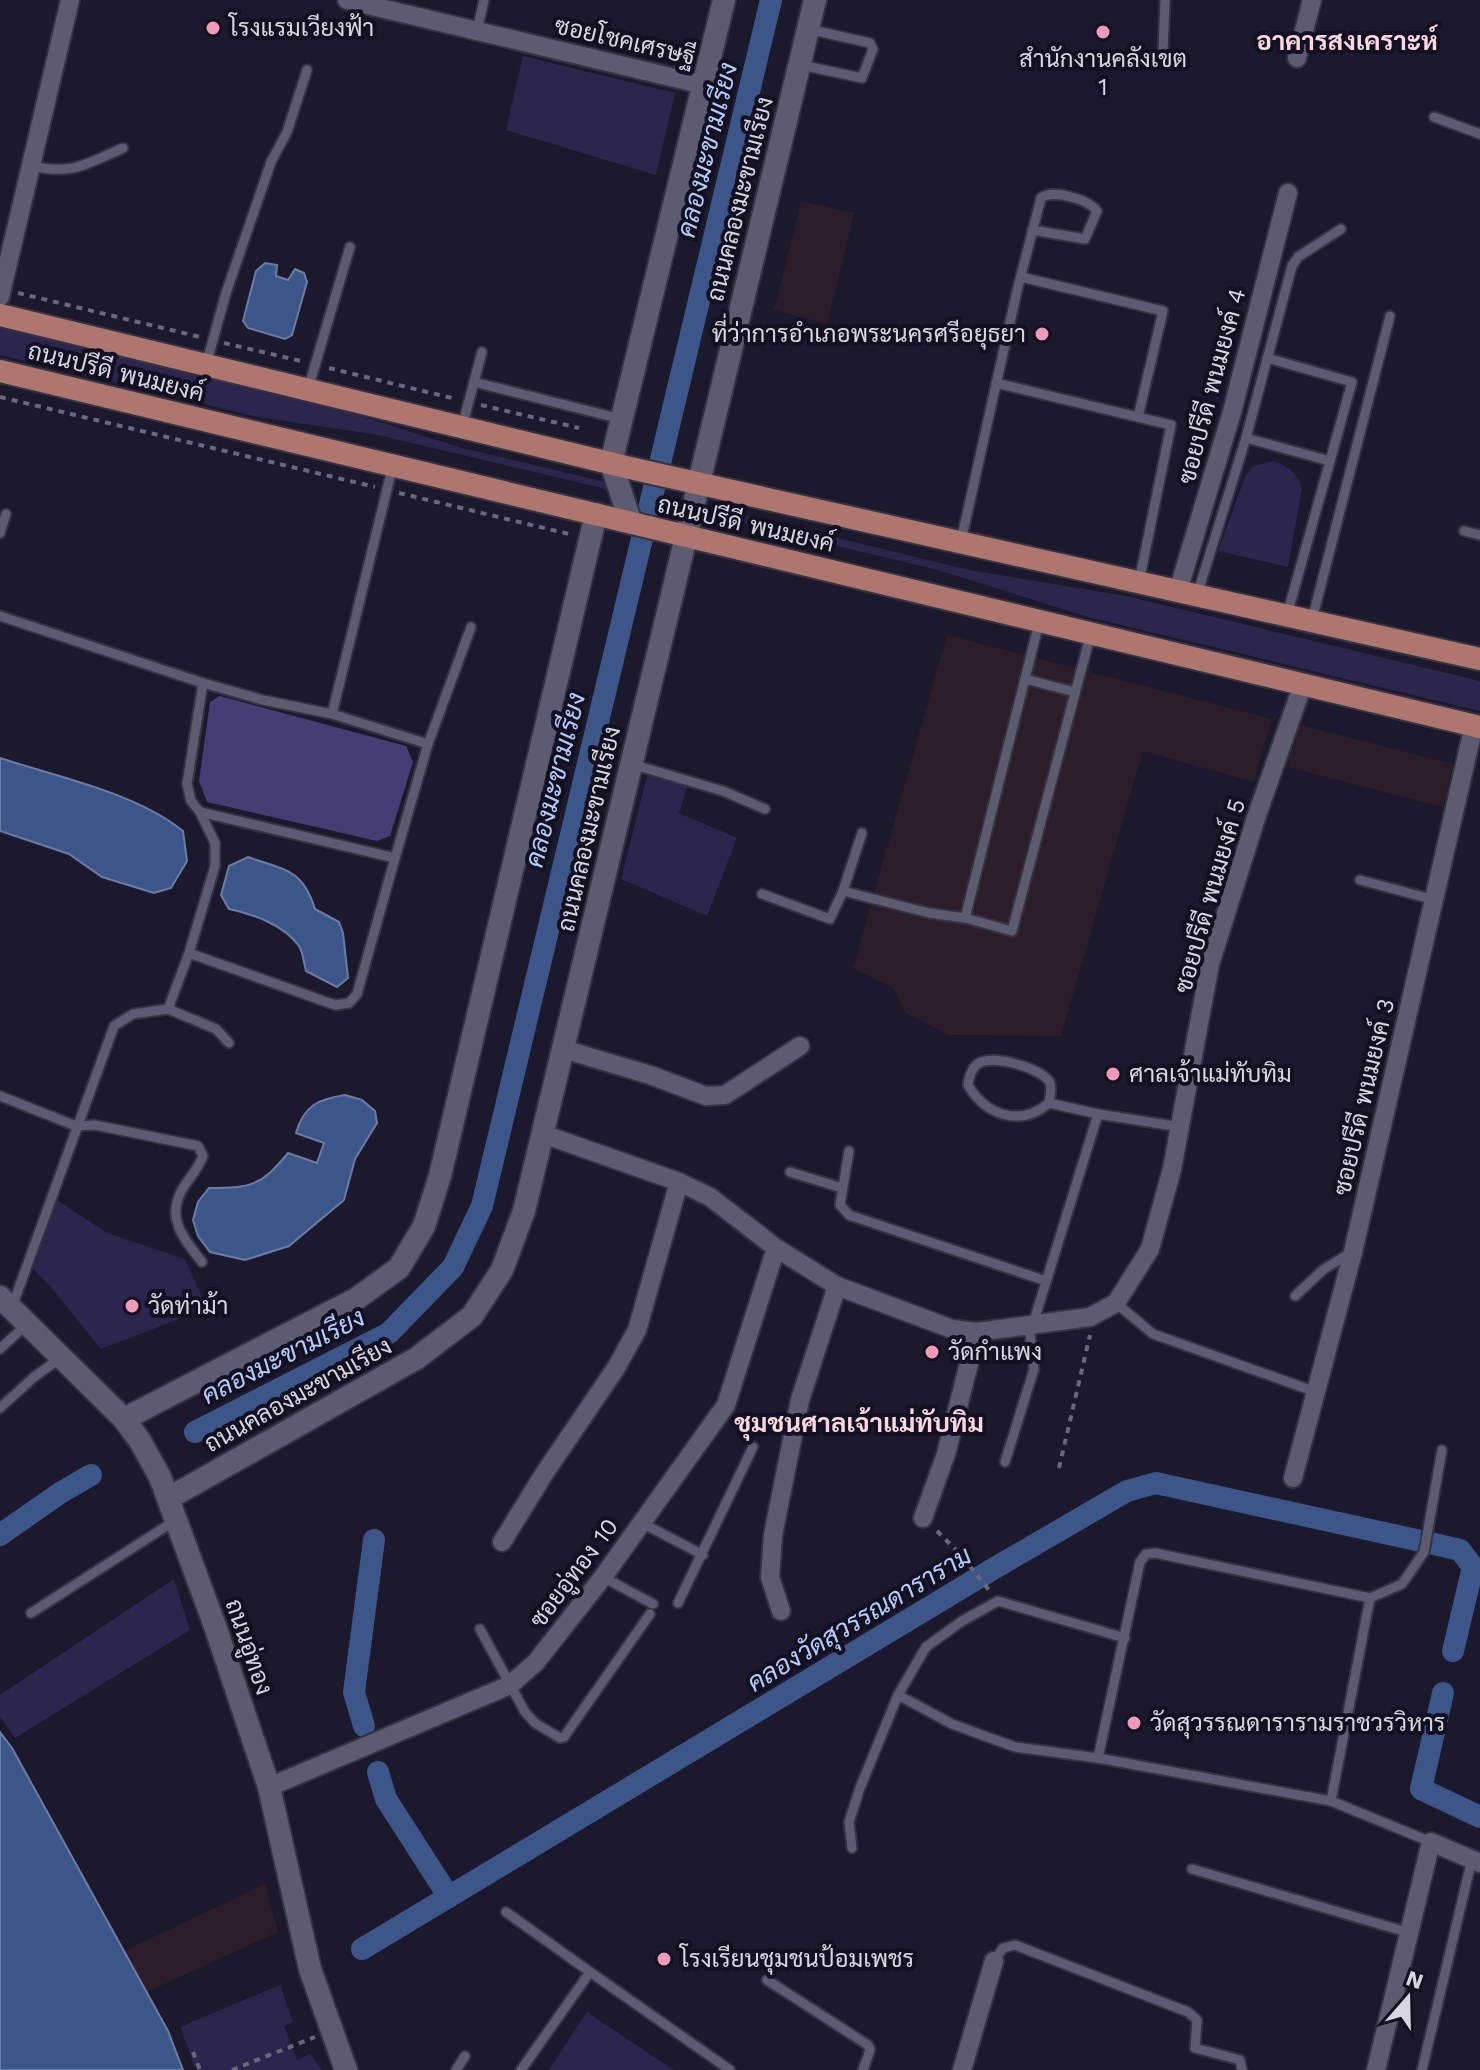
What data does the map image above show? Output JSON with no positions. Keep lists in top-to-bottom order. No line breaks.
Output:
{"streets":{"main road":["ถนนปรีดี พนมยงค์"],"street":["ซอยโชคเศรษฐี","ถนนคลองมะขามเรียง","ซอยปรีดี พนมยงค์ 4","ซอยปรีดี พนมยงค์ 5","ซอยปรีดี พนมยงค์ 3","ซอยอู่ทอง 10","ถนนอู่ทอง"]},"crossings":[["ถนนคลองมะขามเรียง","ถนนปรีดี พนมยงค์"],["ถนนคลองมะขามเรียง","ซอยปรีดี พนมยงค์ 5"],["ถนนคลองมะขามเรียง","ถนนอู่ทอง"],["ถนนปรีดี พนมยงค์","ซอยปรีดี พนมยงค์ 4"],["ถนนปรีดี พนมยงค์","ซอยปรีดี พนมยงค์ 5"],["ถนนปรีดี พนมยงค์","ซอยปรีดี พนมยงค์ 3"],["ซอยปรีดี พนมยงค์ 5","ซอยอู่ทอง 10"],["ซอยอู่ทอง 10","ถนนอู่ทอง"]],"districts":["อาคารสงเคราะห์","ชุมชนศาลเจ้าแม่ทับทิม"],"water":["คลองมะขามเรียง","คลองวัดสุวรรณดาราราม"],"places":["โรงแรมเวียงฟ้า","สำนักงานคลังเขต 1","ที่ว่าการอำเภอพระนครศรีอยุธยา","ศาลเจ้าแม่ทับทิม","วัดท่าม้า","วัดกำแพง","วัดสุวรรณดารารามราชวรวิหาร","โรงเรียนชุมชนป้อมเพชร"],"north":"top"}
